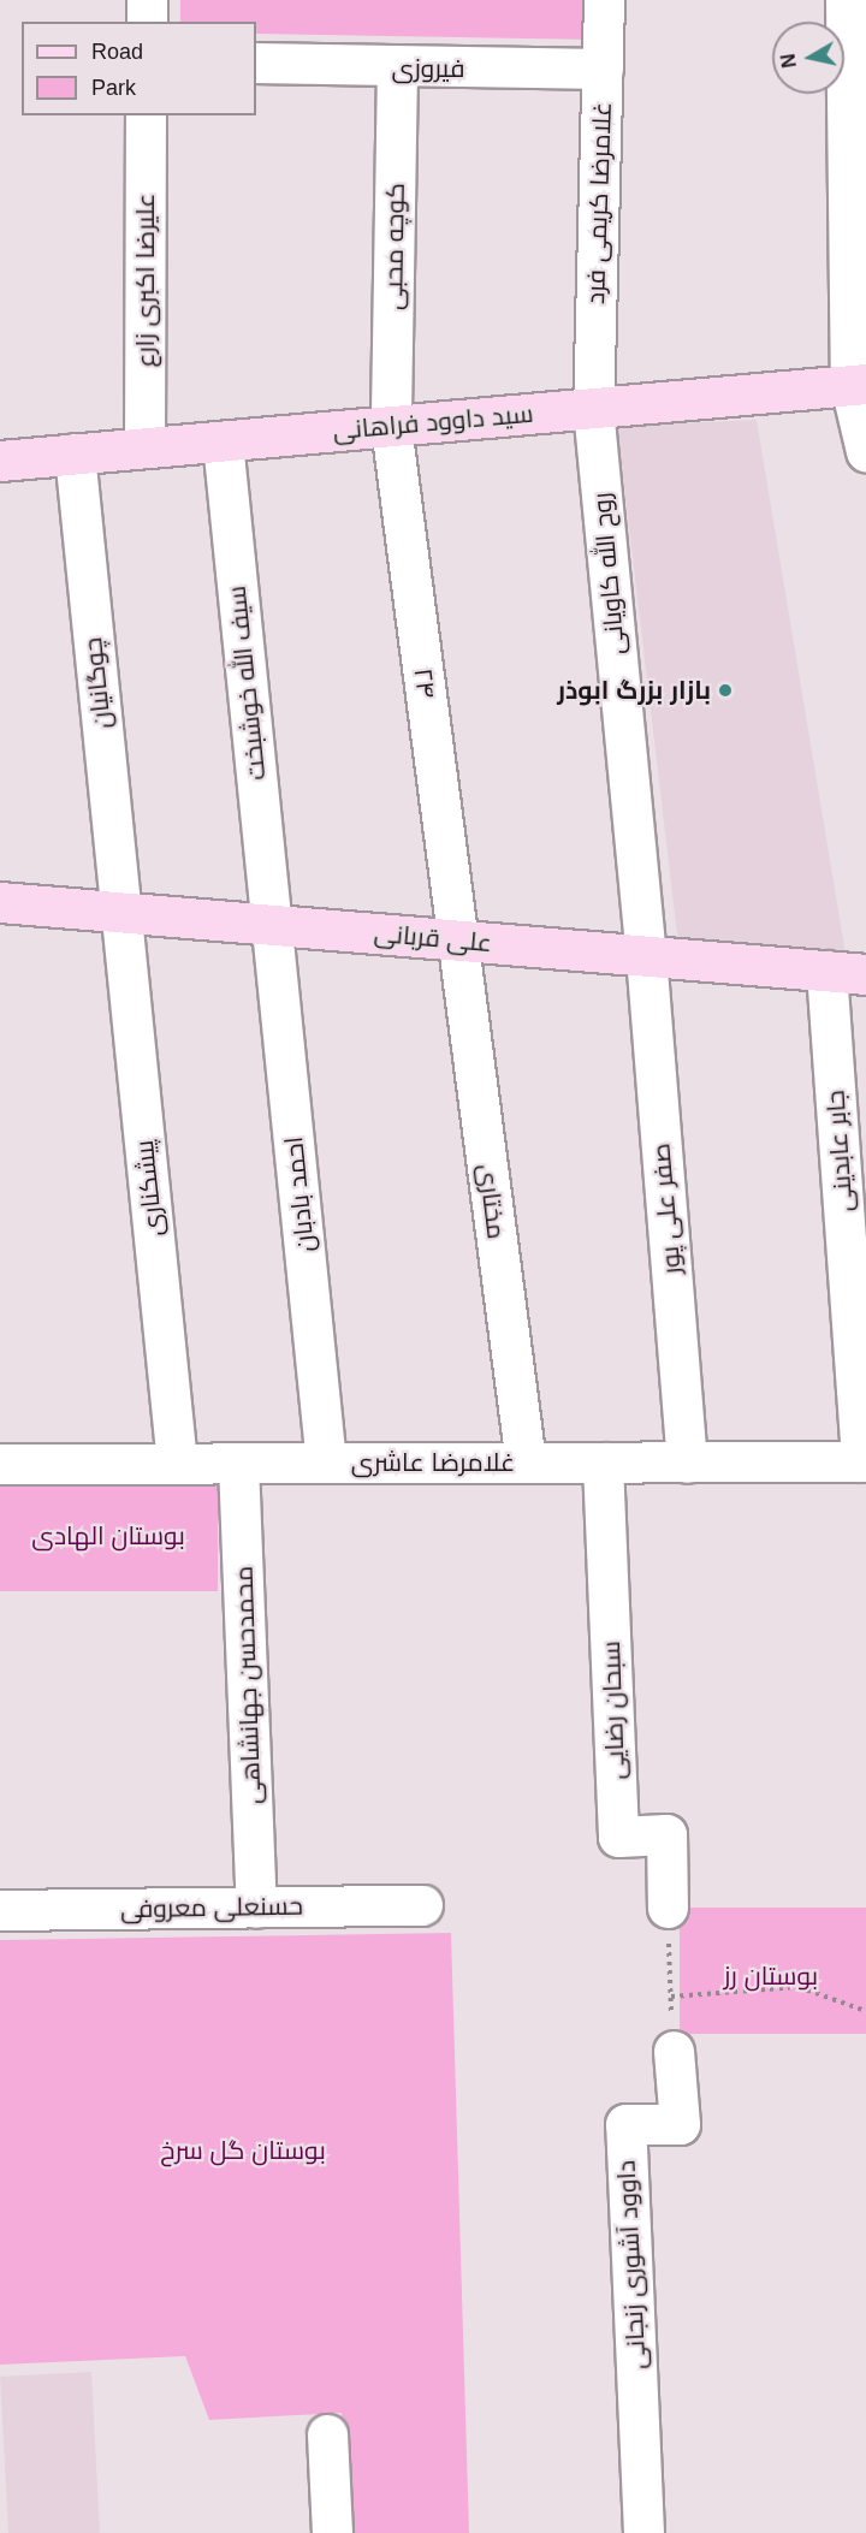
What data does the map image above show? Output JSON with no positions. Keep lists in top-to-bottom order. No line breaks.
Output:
{"streets":{"street":["فیروزی","غلامرضا کریمی فرد","کوچه محبی","علیرضا اکبری زارع","سید داوود فراهانی","روح الله کاویانی","چوگانیان","سیف الله خوشبخت","۲۴","علی قربانی","جابر عابدینی","پیشکناری","احمد بادبان","مختاری","صفر علی پور","غلامرضا عاشری","محمدحسن جهانشاهی","سبحان رضایی","حسنعلی معروفی","داوود آشوری زنجانی"]},"crossings":[["فیروزی","غلامرضا کریمی فرد"],["فیروزی","کوچه محبی"],["غلامرضا کریمی فرد","سید داوود فراهانی"],["غلامرضا کریمی فرد","روح الله کاویانی"],["کوچه محبی","سید داوود فراهانی"],["کوچه محبی","۲۴"],["علیرضا اکبری زارع","سید داوود فراهانی"],["سید داوود فراهانی","روح الله کاویانی"],["سید داوود فراهانی","چوگانیان"],["سید داوود فراهانی","سیف الله خوشبخت"],["سید داوود فراهانی","۲۴"],["روح الله کاویانی","علی قربانی"],["روح الله کاویانی","صفر علی پور"],["چوگانیان","علی قربانی"],["چوگانیان","پیشکناری"],["سیف الله خوشبخت","علی قربانی"],["سیف الله خوشبخت","احمد بادبان"],["۲۴","علی قربانی"],["۲۴","مختاری"],["علی قربانی","جابر عابدینی"],["علی قربانی","پیشکناری"],["علی قربانی","احمد بادبان"],["علی قربانی","مختاری"],["علی قربانی","صفر علی پور"],["جابر عابدینی","غلامرضا عاشری"],["پیشکناری","غلامرضا عاشری"],["احمد بادبان","غلامرضا عاشری"],["مختاری","غلامرضا عاشری"],["صفر علی پور","غلامرضا عاشری"],["غلامرضا عاشری","محمدحسن جهانشاهی"],["غلامرضا عاشری","سبحان رضایی"],["محمدحسن جهانشاهی","حسنعلی معروفی"]],"parks":["بوستان الهادی","بوستان رز","بوستان گل سرخ"],"places":["بازار بزرگ ابوذر"],"legend":["Road","Park"],"north":"left"}
